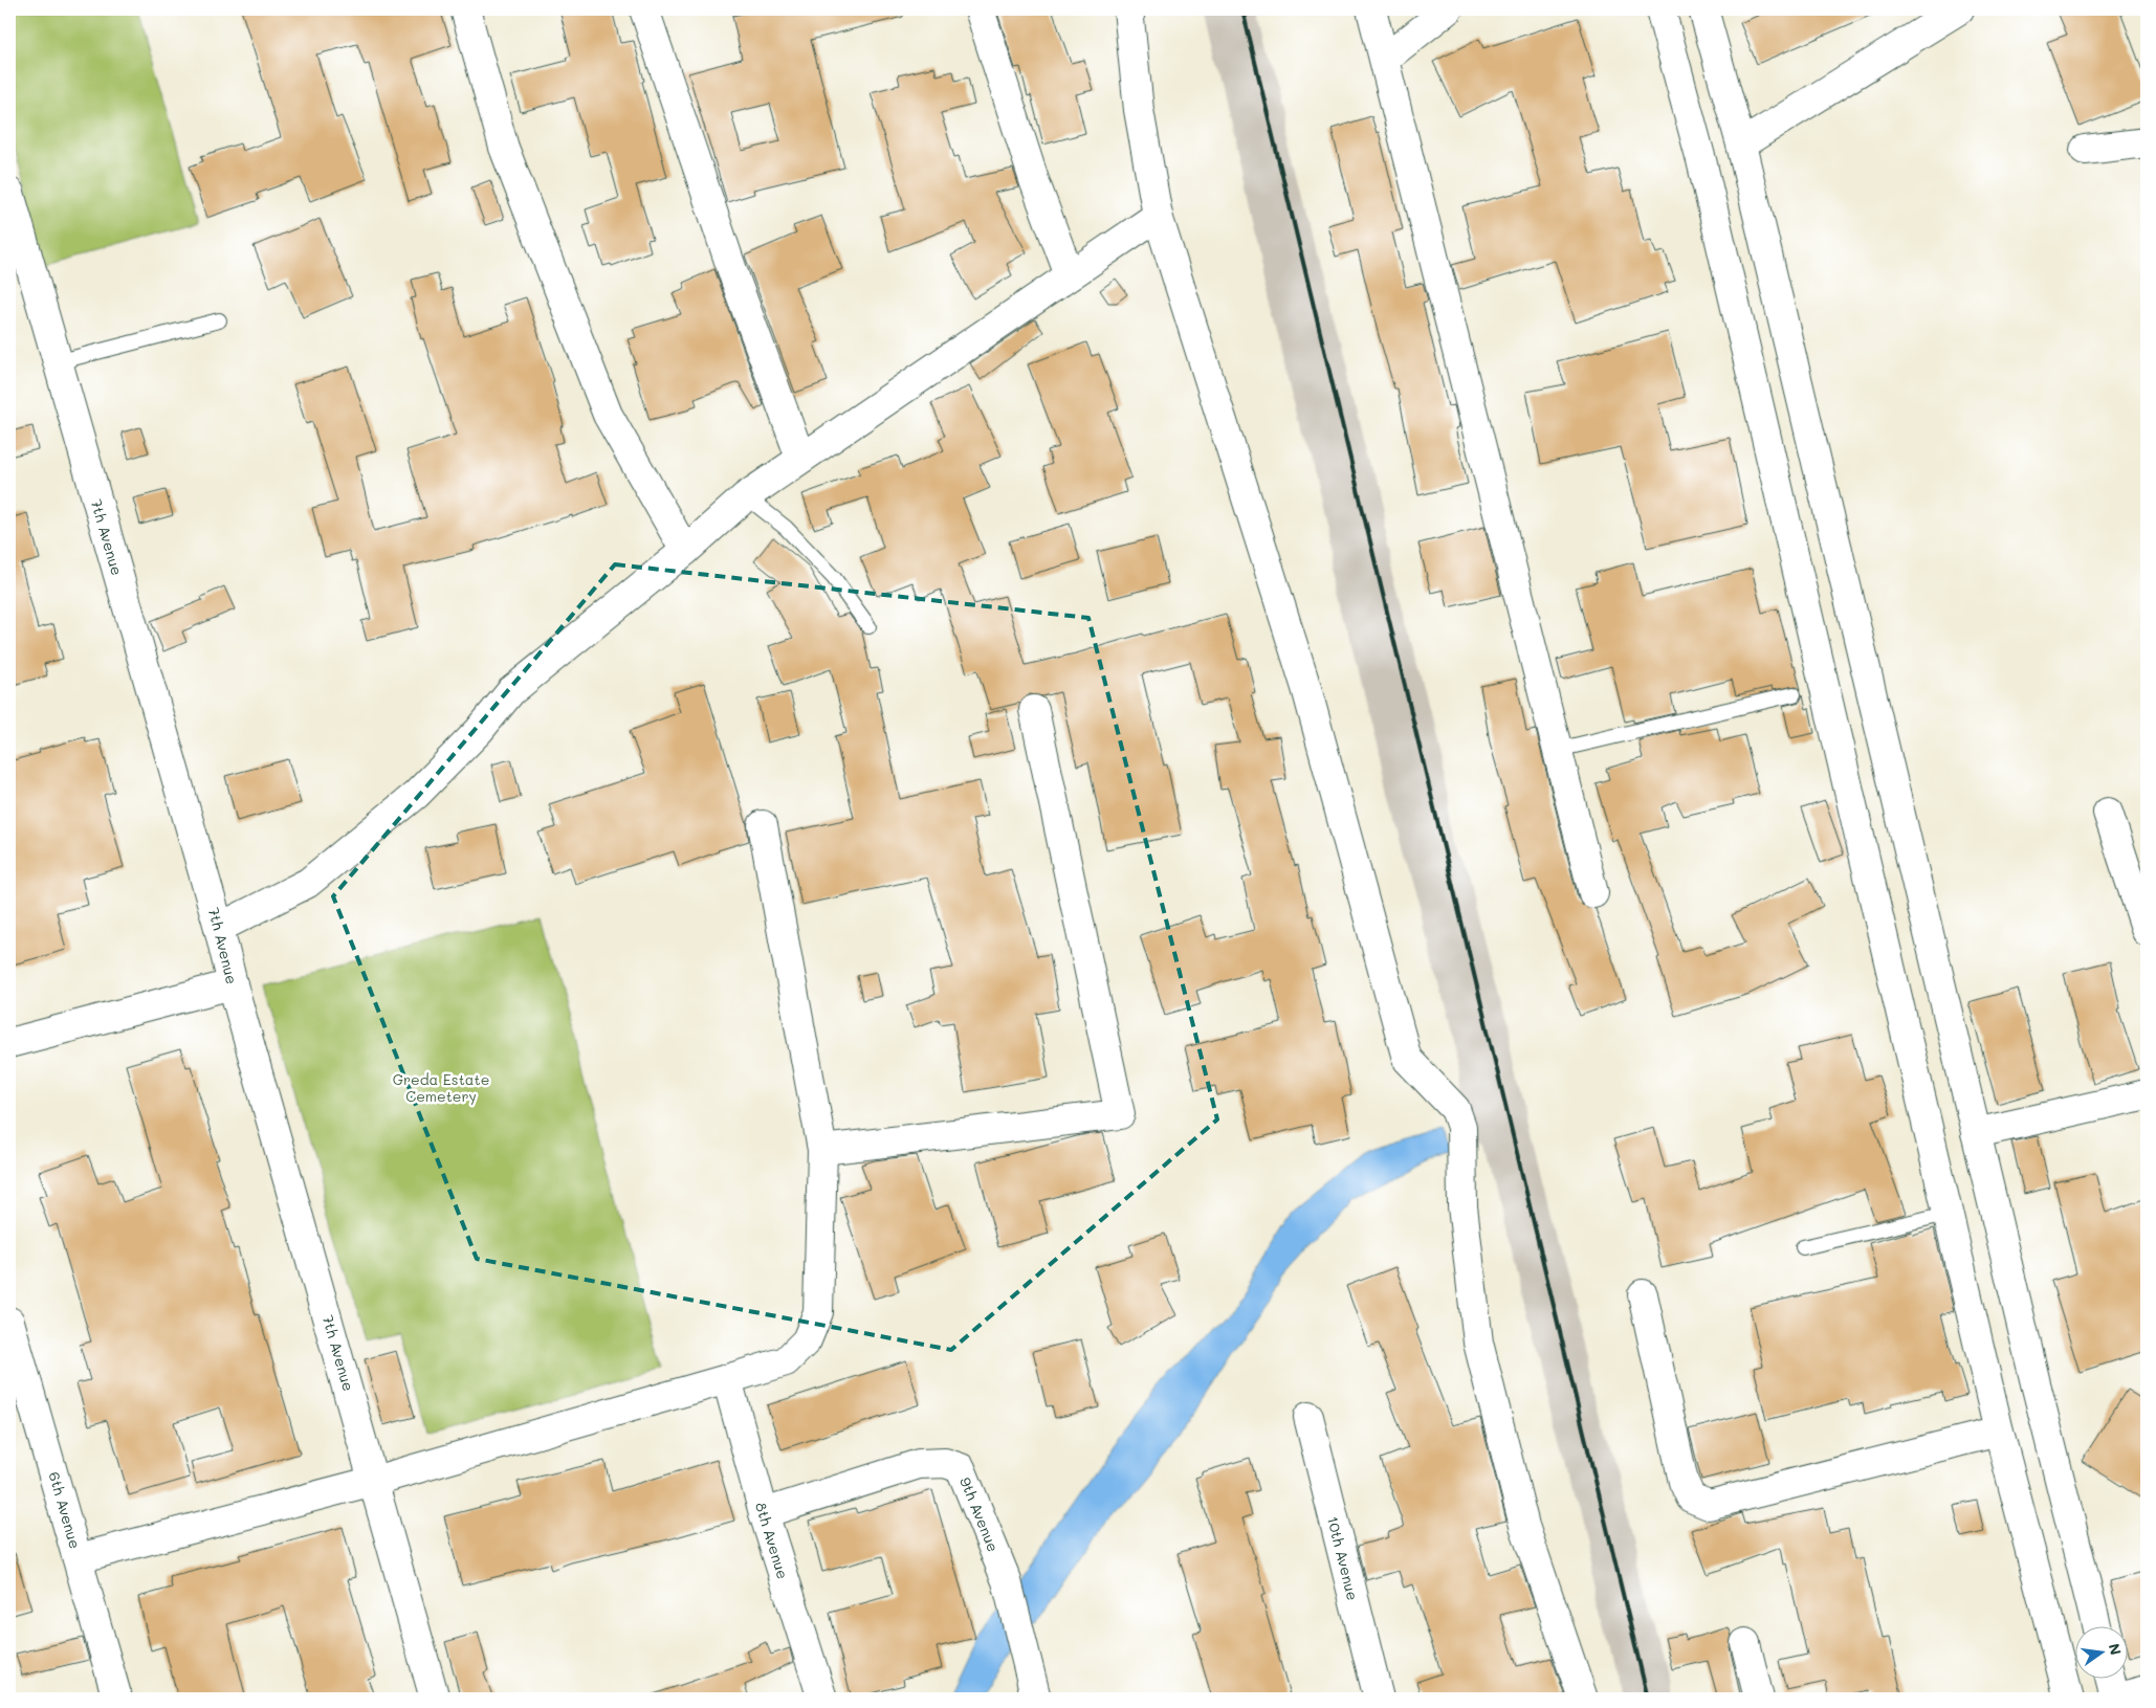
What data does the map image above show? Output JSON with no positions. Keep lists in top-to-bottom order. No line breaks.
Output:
{"streets":{"street":["7th Avenue","6th Avenue","9th Avenue","8th Avenue","10th Avenue"]},"crossings":[["9th Avenue","8th Avenue"]],"parks":["Greda Estate Cemetery"],"north":"right"}
